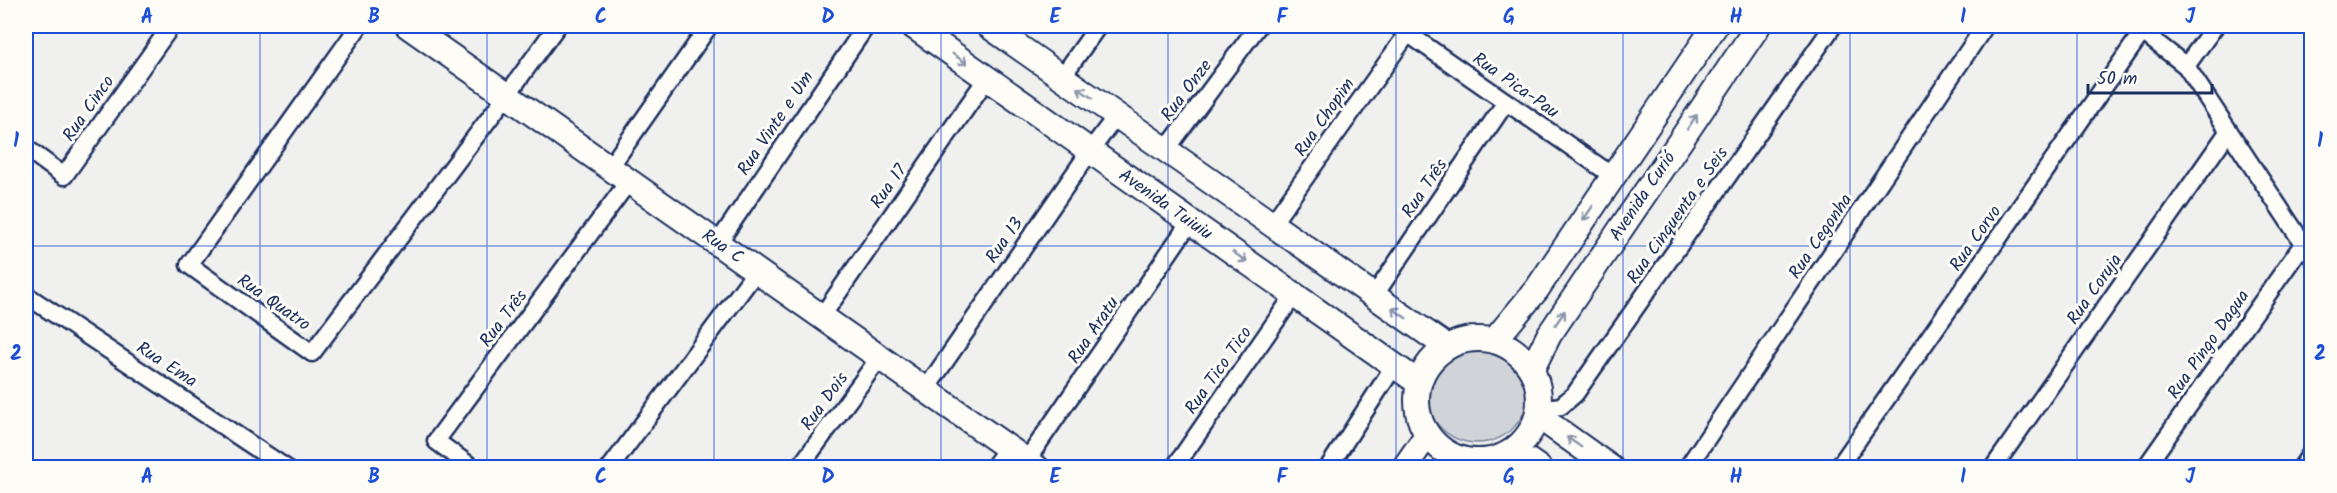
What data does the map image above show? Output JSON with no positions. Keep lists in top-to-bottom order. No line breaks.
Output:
{"streets":{"main road":["Avenida Curió","Avenida Tuiuiu","Rua C"],"street":["Rua Pica-Pau","Rua Onze","Rua Cinco","Rua Chopim","Rua Vinte e Um","Rua 17","Rua Três","Rua Cinquenta e Seis","Rua Cegonha","Rua Corvo","Rua 13","Rua Coruja","Rua Quatro","Rua Aratu","Rua Pingo Dagua","Rua Ema","Rua Tico Tico","Rua Dois"]},"crossings":[["Rua Pica-Pau","Rua Chopim"],["Rua Pica-Pau","Rua Três"],["Rua Pica-Pau","Avenida Curió"],["Rua Vinte e Um","Rua C"],["Rua 17","Avenida Tuiuiu"],["Rua 17","Rua C"],["Rua Três","Rua C"],["Avenida Curió","Avenida Tuiuiu"],["Avenida Curió","Rua Cinquenta e Seis"],["Avenida Tuiuiu","Rua Cinquenta e Seis"],["Avenida Tuiuiu","Rua 13"],["Avenida Tuiuiu","Rua Aratu"],["Avenida Tuiuiu","Rua Tico Tico"],["Rua 13","Rua C"],["Rua C","Rua Quatro"],["Rua C","Rua Aratu"],["Rua C","Rua Dois"]],"scale_bar":"50 m","grid":{"columns":["A","B","C","D","E","F","G","H","I","J"],"rows":["1","2"]}}
